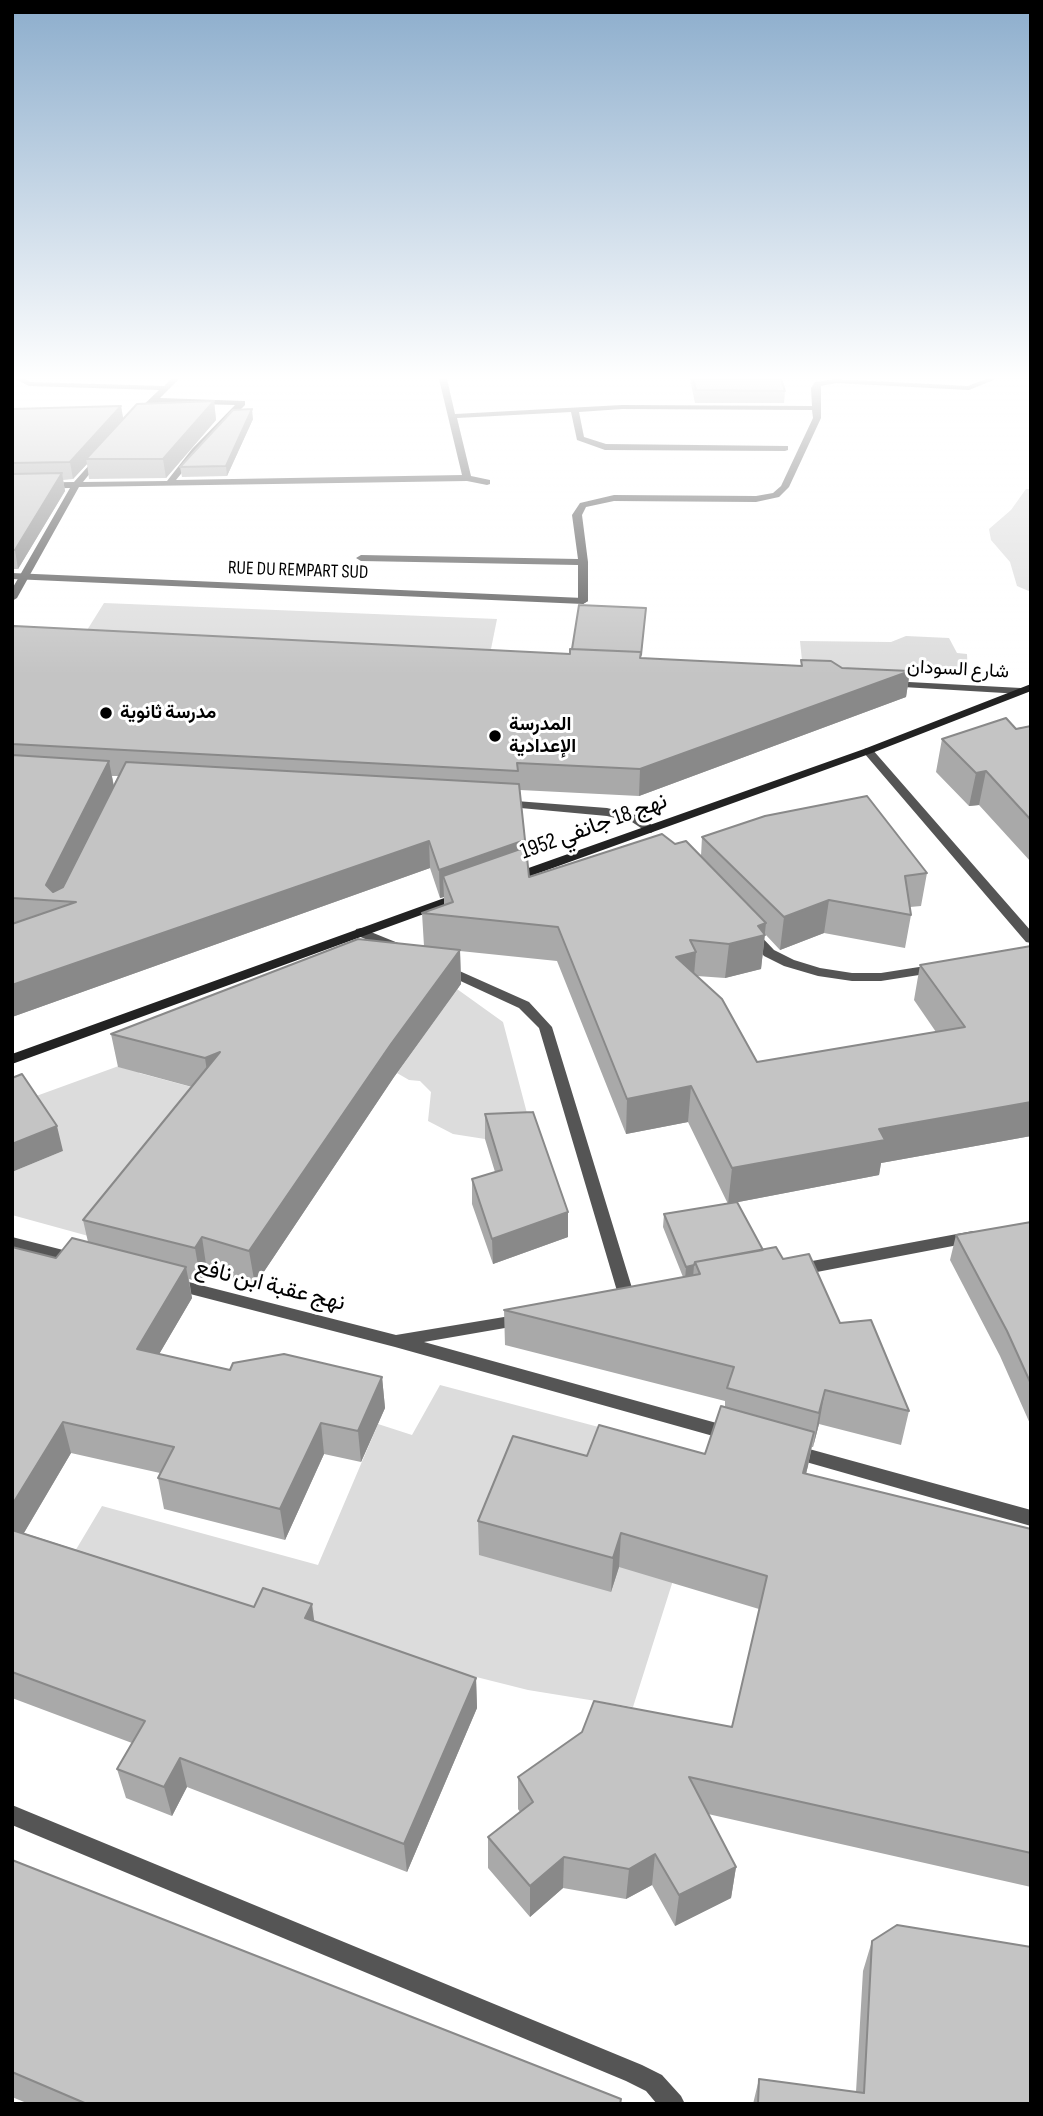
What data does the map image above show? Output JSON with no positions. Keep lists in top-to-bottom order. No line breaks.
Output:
{"streets":{"main road":["نهج 18 جانفي 1952"],"street":["RUE DU REMPART SUD","شارع السودان","نهج عقبة ابن نافع"]},"crossings":[["شارع السودان","نهج 18 جانفي 1952"]],"places":["مدرسة ثانوية","المدرسة الإعدادية"]}
